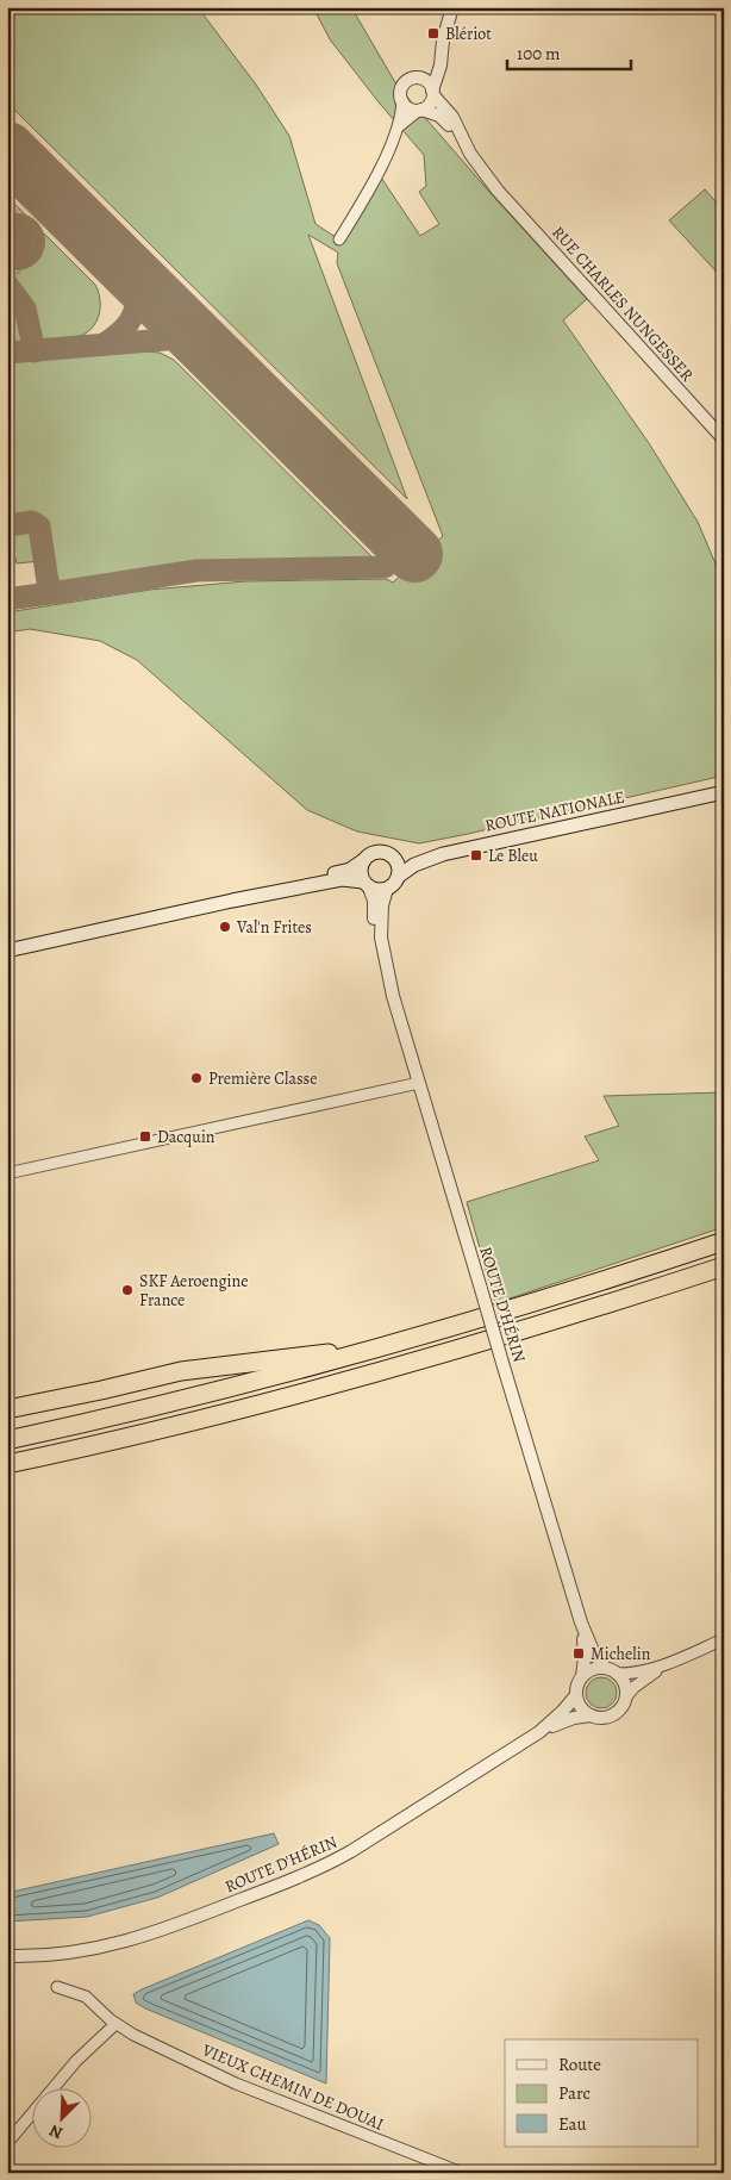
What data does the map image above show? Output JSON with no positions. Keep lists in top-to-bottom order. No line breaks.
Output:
{"streets":{"main road":["ROUTE NATIONALE"],"street":["RUE CHARLES NUNGESSER","ROUTE D'HÉRIN","VIEUX CHEMIN DE DOUAI"]},"crossings":[["ROUTE NATIONALE","ROUTE D'HÉRIN"]],"places":{"transit":["Blériot","Le Bleu","Dacquin","Michelin"],"other":["Val'n Frites","Première Classe","SKF Aeroengine France"]},"legend":["Route","Parc","Eau"],"scale_bar":"100 m","north":"bottom left"}
